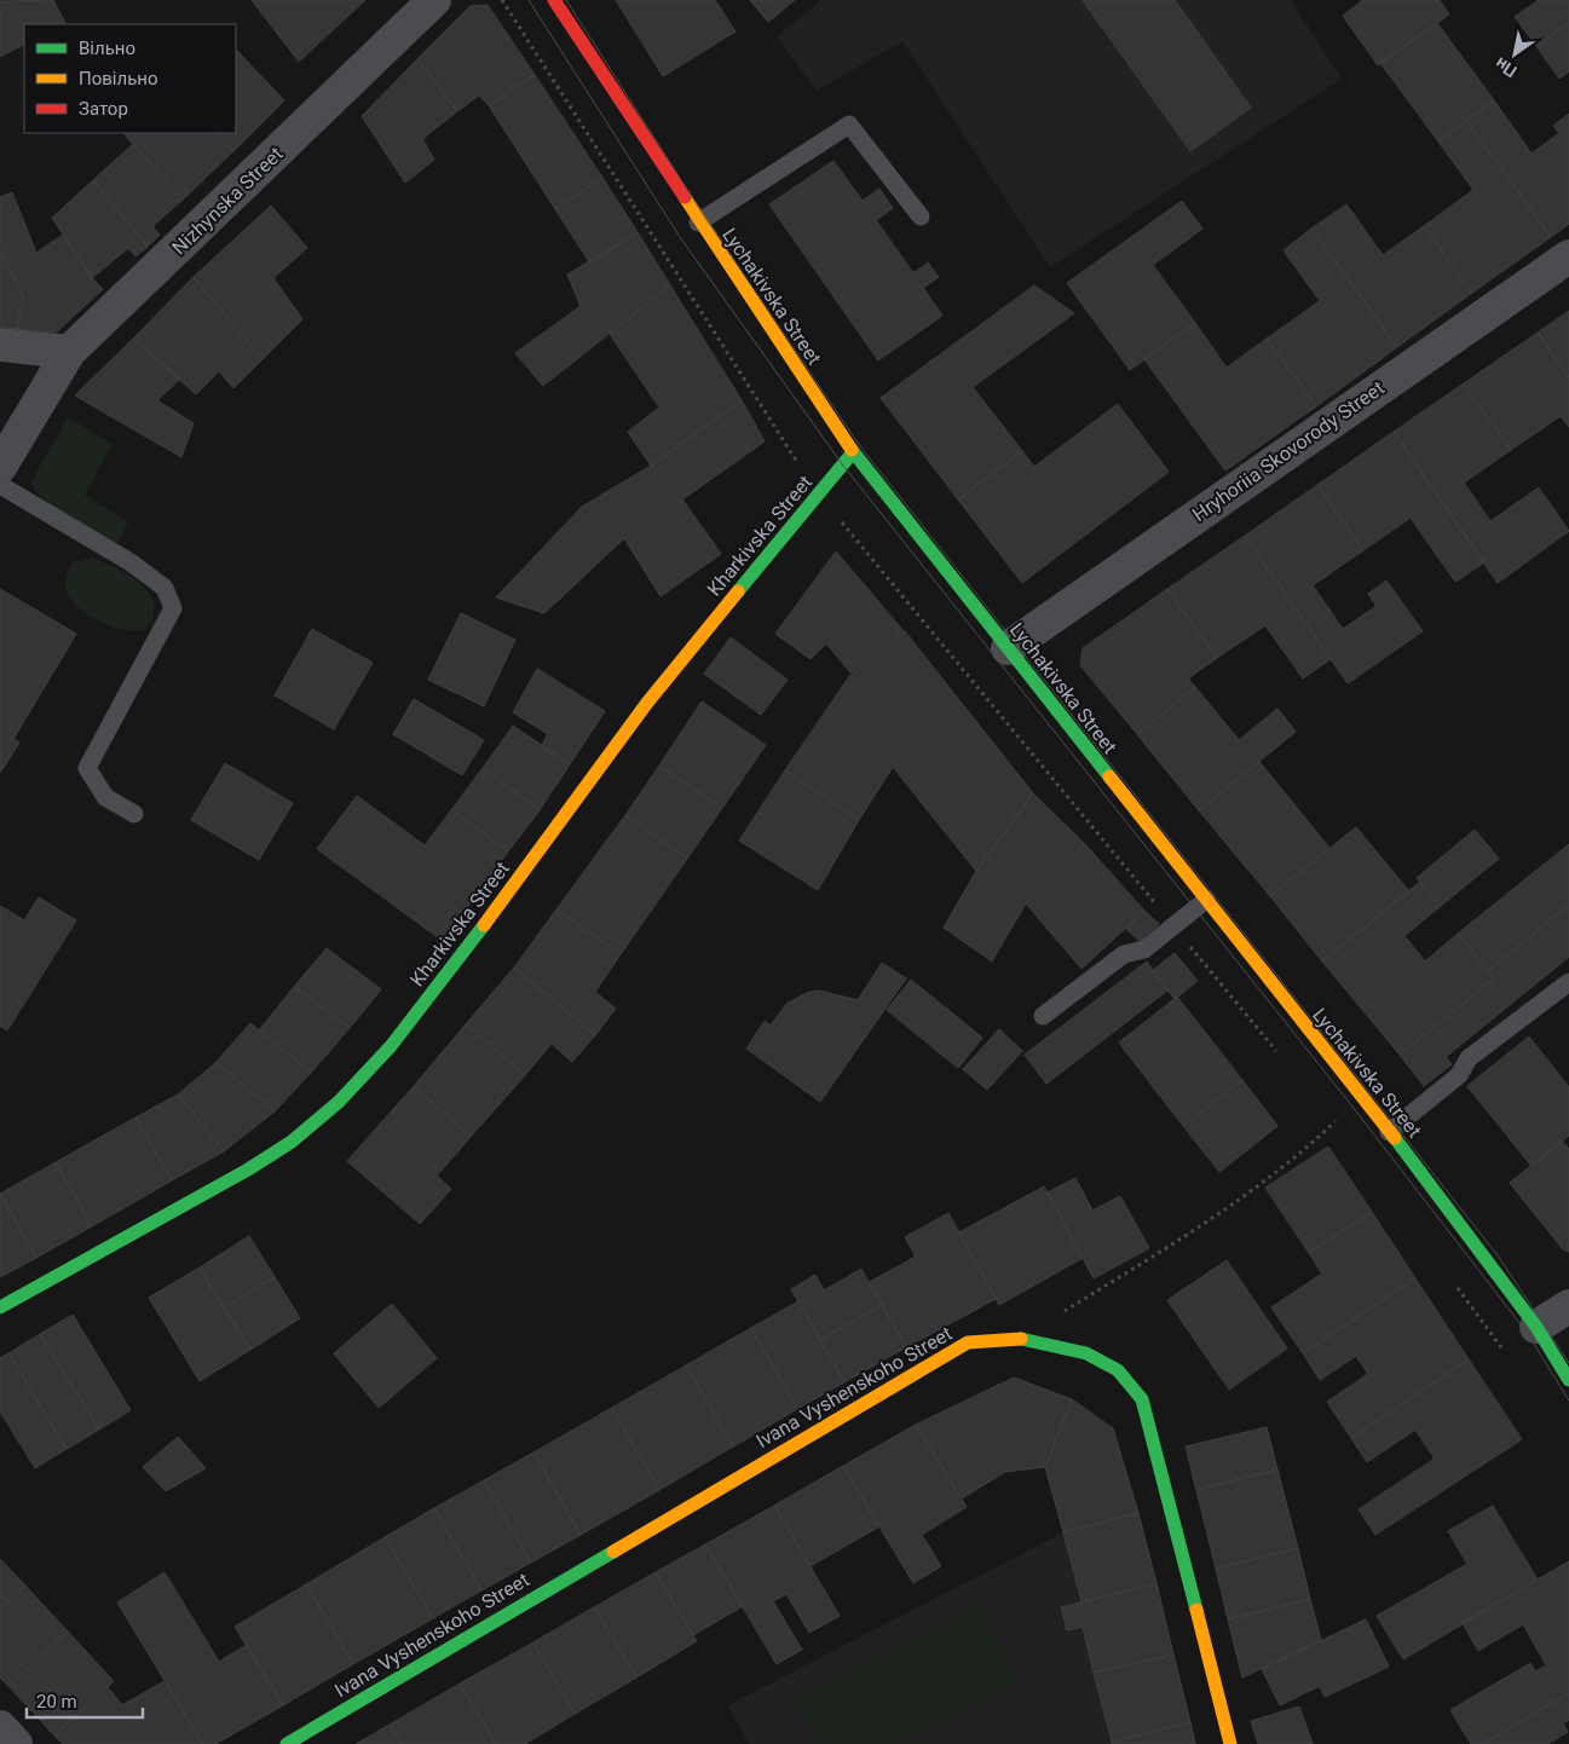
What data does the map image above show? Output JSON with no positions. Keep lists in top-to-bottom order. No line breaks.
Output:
{"streets":{"street":["Nizhynska Street","Lychakivska Street","Hryhoriia Skovorody Street","Kharkivska Street","Ivana Vyshenskoho Street"]},"crossings":[["Lychakivska Street","Hryhoriia Skovorody Street"],["Lychakivska Street","Kharkivska Street"]],"legend":["Вільно","Повільно","Затор"],"scale_bar":"20 m","north":"bottom left"}
